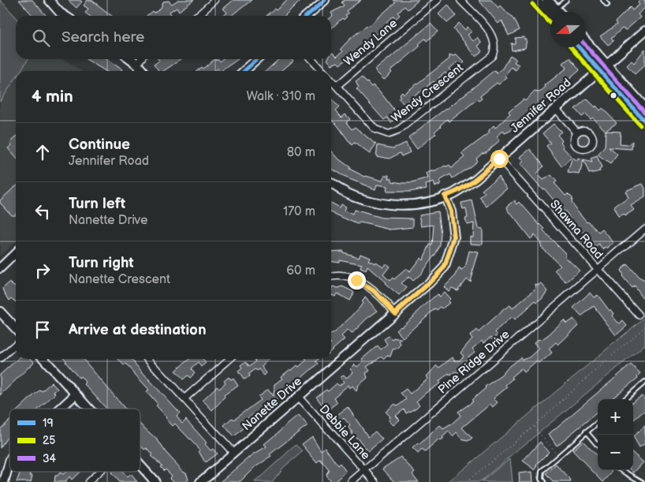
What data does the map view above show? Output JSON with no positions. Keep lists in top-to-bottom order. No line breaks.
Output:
{"streets":{"street":["Wendy Lane","Wendy Crescent","Jennifer Road","Shawna Road","Pine Ridge Drive","Nanette Drive","Debbie Lane"]},"crossings":[["Wendy Lane","Wendy Crescent"],["Jennifer Road","Shawna Road"],["Jennifer Road","Nanette Drive"],["Shawna Road","Pine Ridge Drive"],["Pine Ridge Drive","Debbie Lane"],["Nanette Drive","Debbie Lane"]],"lines":["transit line 19","transit line 25","transit line 34"],"legend":["19","25","34"],"north":"left","page":{"search":"Search here","heading":["4 min","Walk · 310 m"],"list":[["Continue","Jennifer Road","80 m"],["Turn left","Nanette Drive","170 m"],["Turn right","Nanette Crescent","60 m"],"Arrive at destination"],"map_buttons":["+","−"]}}
